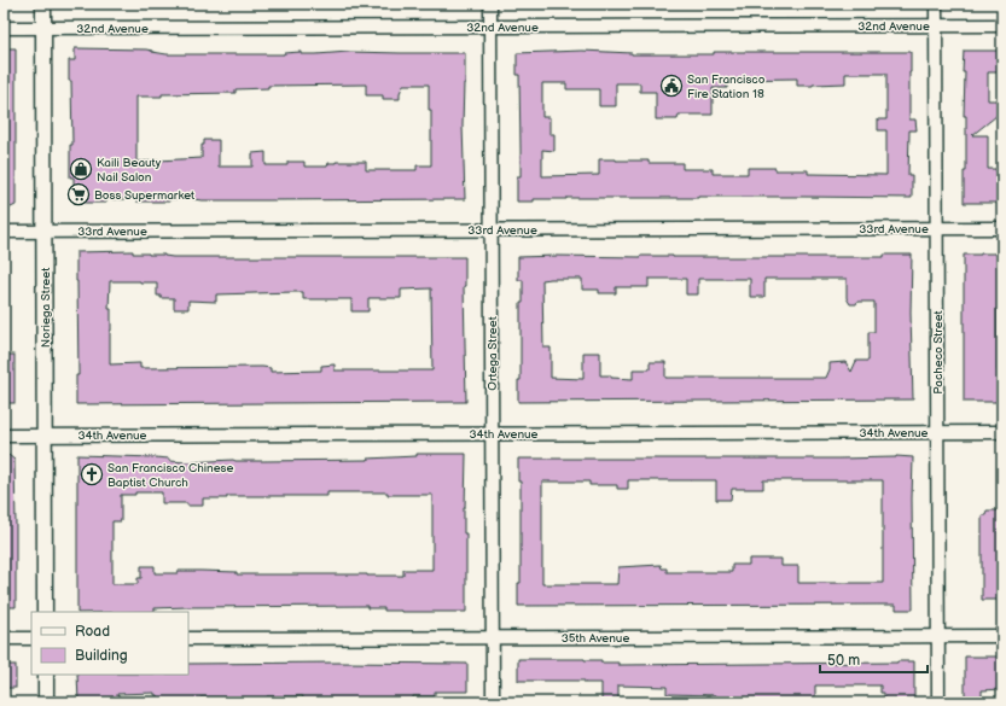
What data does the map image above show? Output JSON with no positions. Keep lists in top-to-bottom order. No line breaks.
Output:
{"streets":{"street":["32nd Avenue","33rd Avenue","Noriega Street","Pacheco Street","Ortega Street","34th Avenue","35th Avenue"]},"crossings":[["32nd Avenue","Noriega Street"],["32nd Avenue","Pacheco Street"],["32nd Avenue","Ortega Street"],["33rd Avenue","Noriega Street"],["33rd Avenue","Pacheco Street"],["33rd Avenue","Ortega Street"],["Noriega Street","34th Avenue"],["Pacheco Street","34th Avenue"],["Pacheco Street","35th Avenue"],["Ortega Street","34th Avenue"],["Ortega Street","35th Avenue"]],"places":{"public building":["San Francisco Fire Station 18"],"shop":["Kaili Beauty Nail Salon"],"supermarket":["Boss Supermarket"],"church":["San Francisco Chinese Baptist Church"]},"legend":["Road","Building"],"scale_bar":"50 m"}
